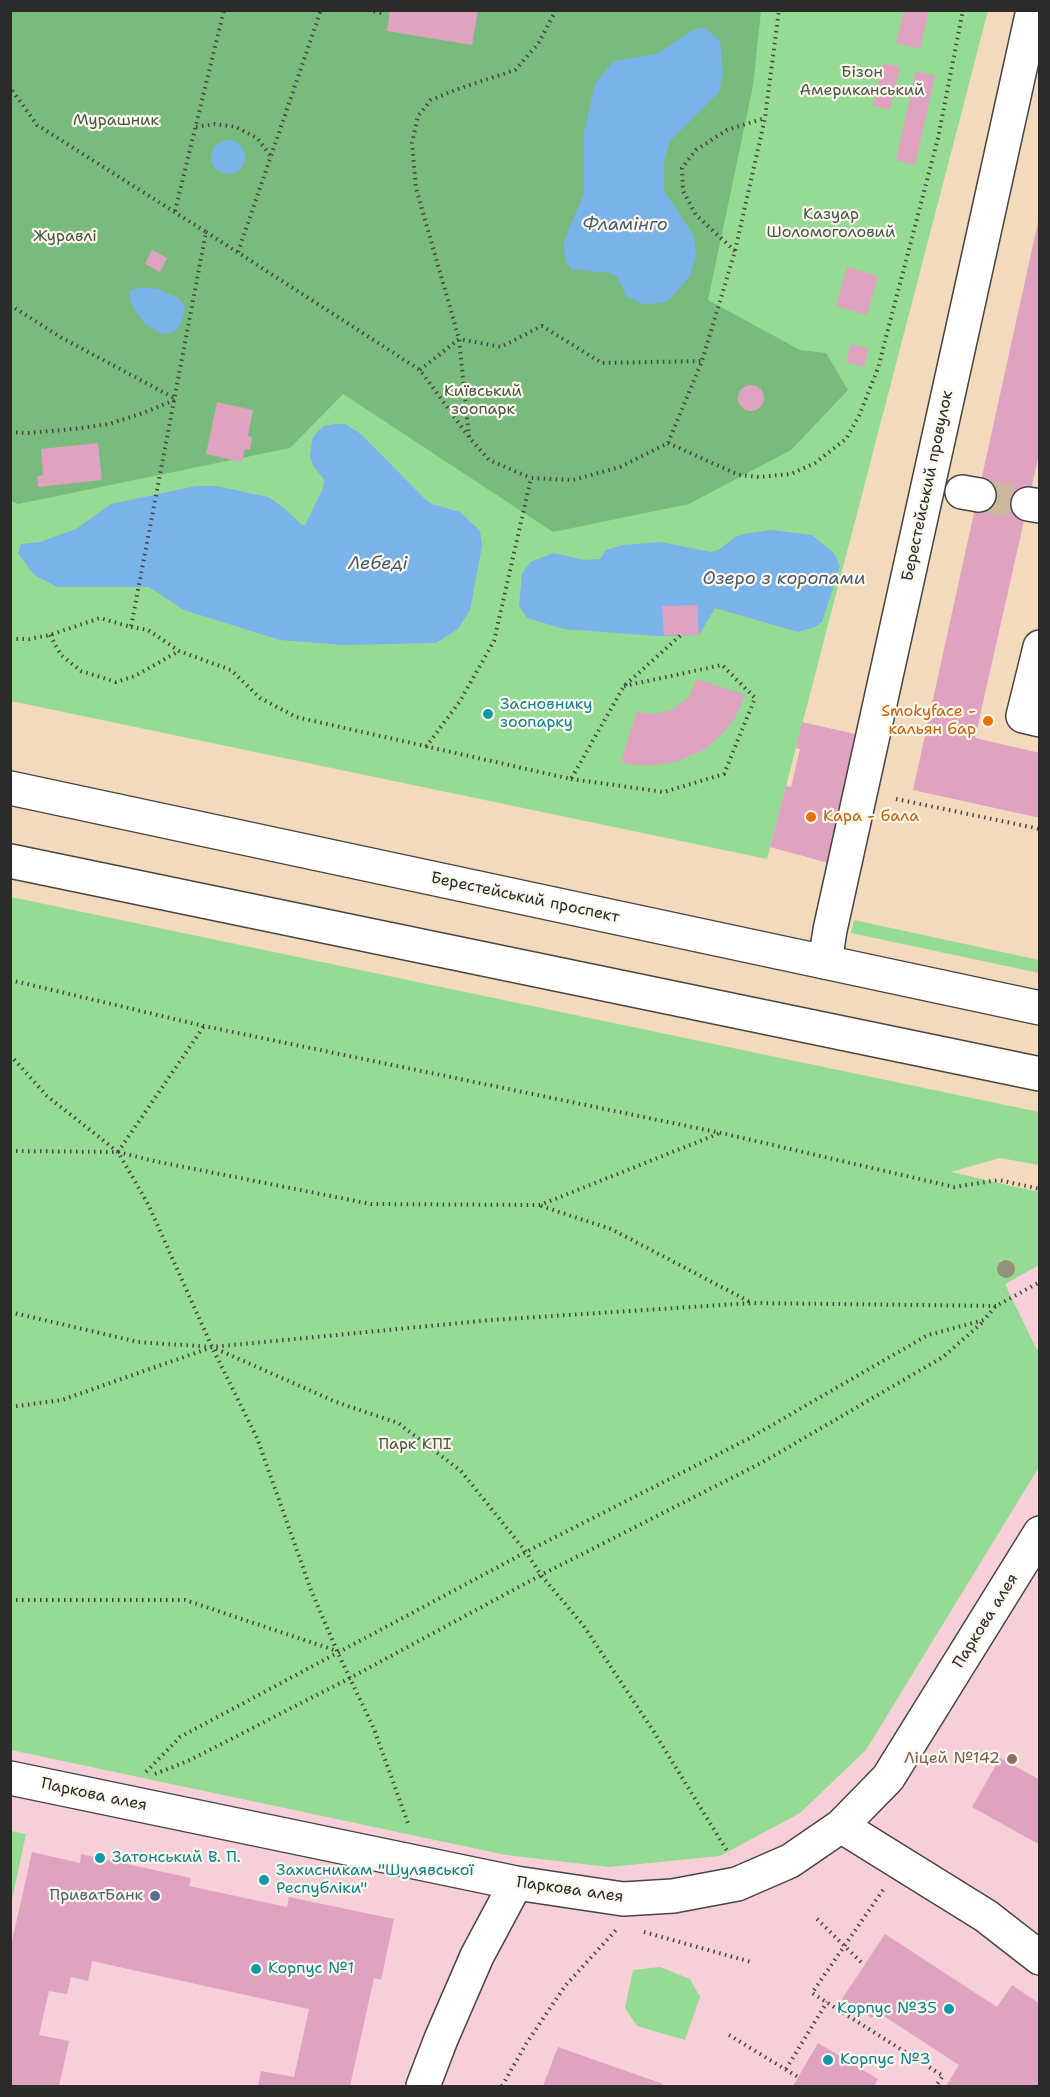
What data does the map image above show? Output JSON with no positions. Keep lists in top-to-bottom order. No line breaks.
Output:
{"streets":{"street":["Берестейський провулок","Берестейський проспект","Паркова алея"]},"crossings":[["Берестейський провулок","Берестейський проспект"]],"water":["Фламінго","Лебеді","Озеро з коропами"],"parks":["Бізон Американський","Мурашник","Казуар Шоломоголовий","Журавлі","Київський зоопарк","Парк КПІ"],"places":["Засновнику зоопарку","Smokyface - кальян бар","Кара - бала","Ліцей №142","Затонський В. П.","Захисникам \"Шулявської Республіки\"","ПриватБанк","Корпус №1","Корпус №35","Корпус №3"]}
